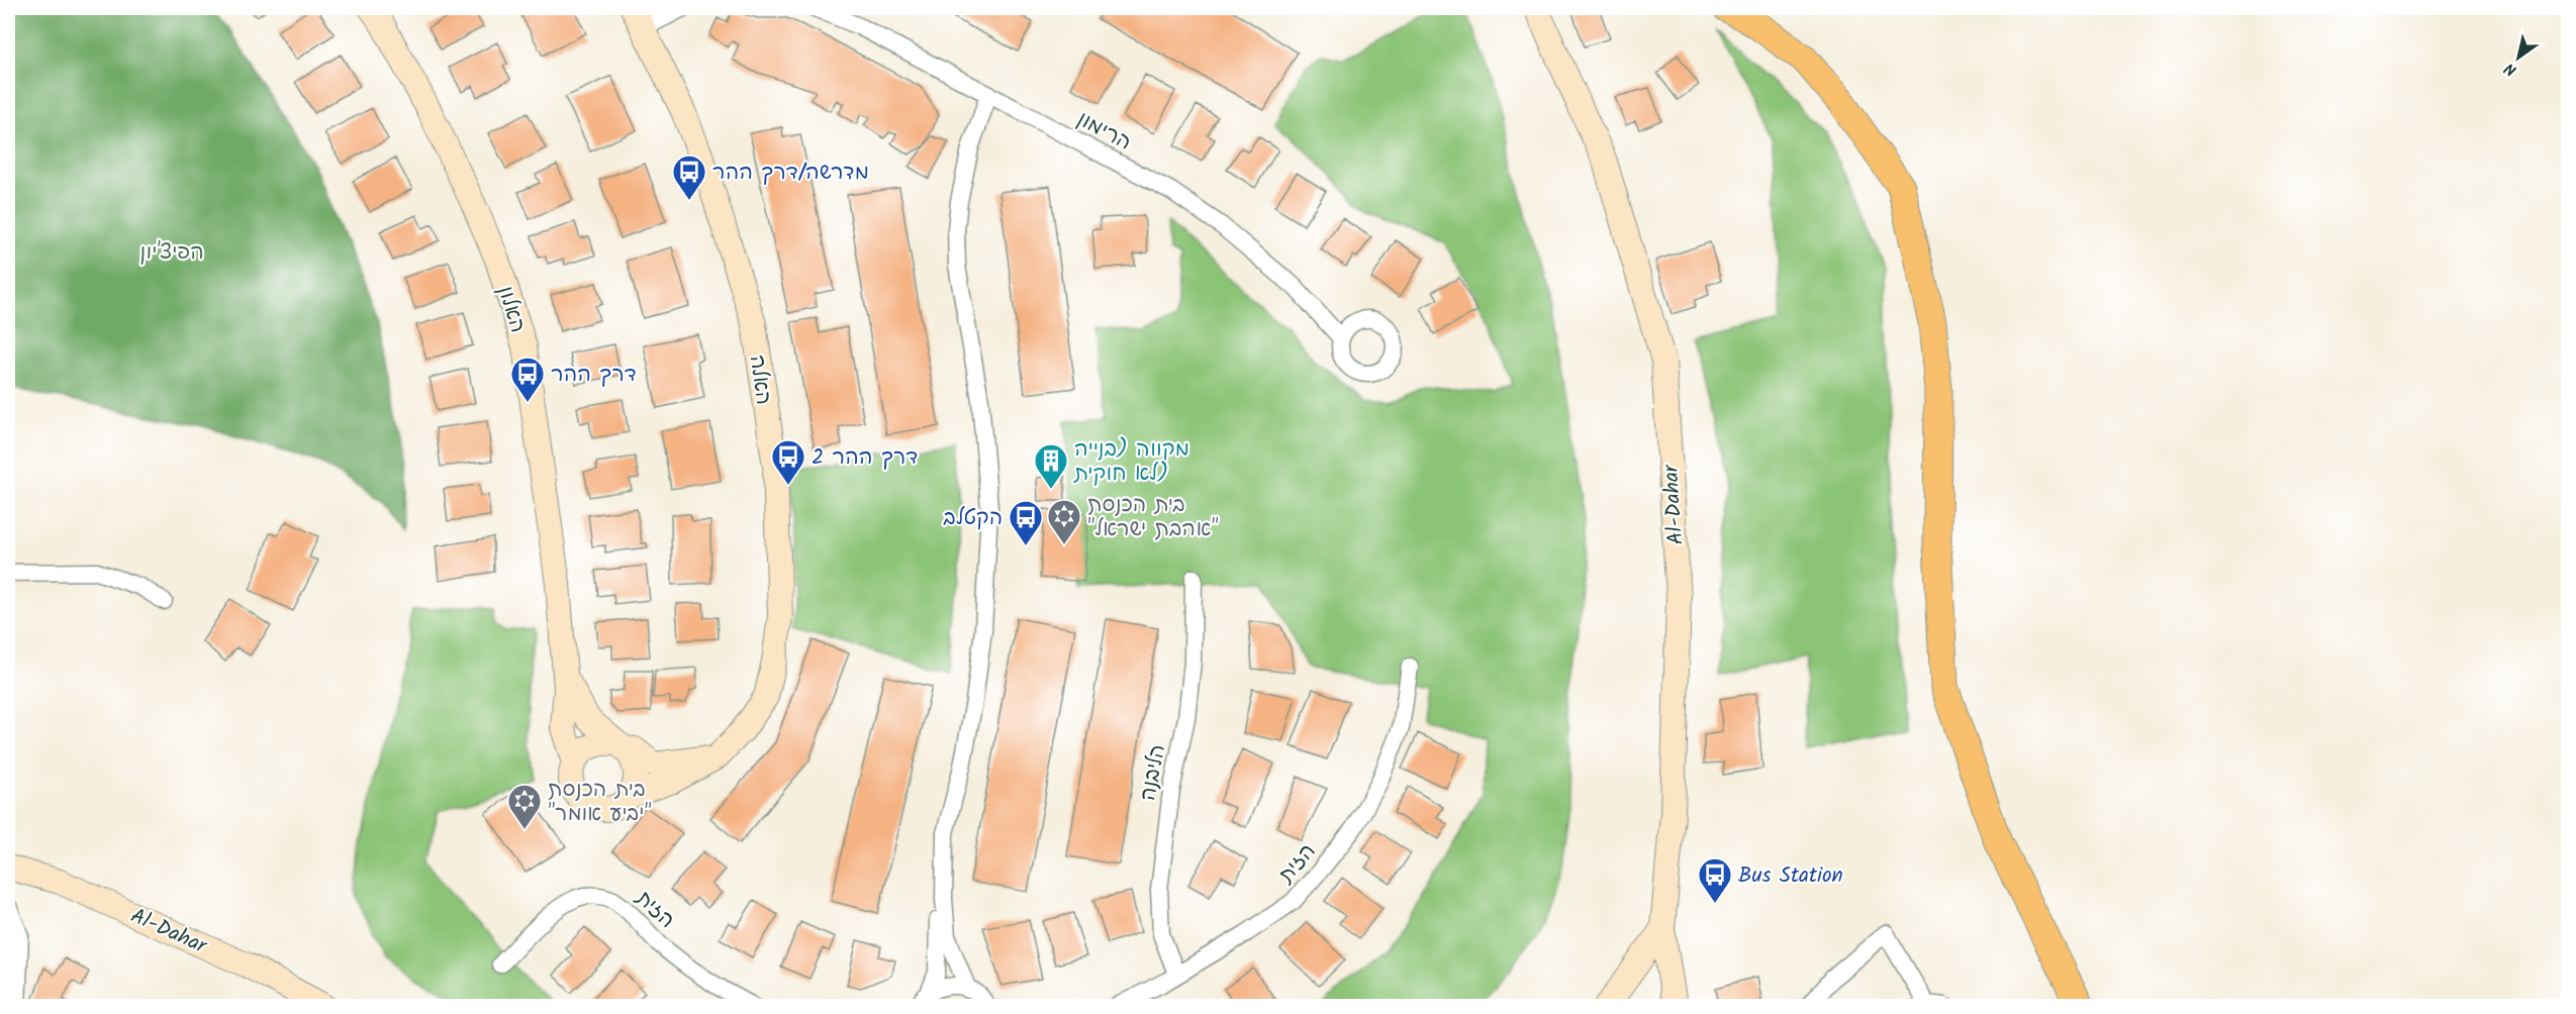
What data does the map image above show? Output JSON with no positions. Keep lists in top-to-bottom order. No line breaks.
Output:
{"streets":{"street":["הרימון","האלון","האלה","Al-Dahar","הליבנה","הזית"]},"crossings":[["האלון","האלה"],["הליבנה","הזית"]],"parks":["הפיצ'יון"],"places":{"bus stop":["מדרשה/דרך ההר","דרך ההר","דרך ההר 2","הקטלב","Bus Station"],"building":["מקווה (בנייה לא חוקית)"],"synagogue":["בית הכנסת \"אהבת ישראל\"","בית הכנסת \"יביע אומר\""]},"north":"bottom left"}
